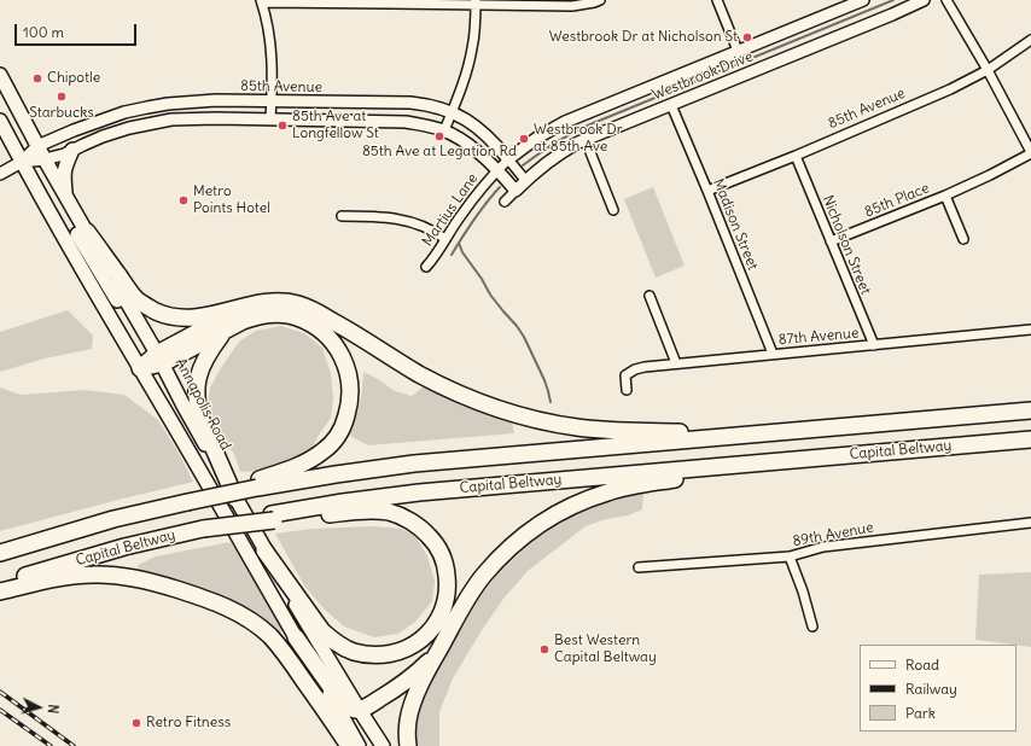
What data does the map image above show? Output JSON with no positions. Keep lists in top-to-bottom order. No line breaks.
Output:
{"streets":{"highway":["Capital Beltway"],"main road":["Annapolis Road"],"street":["Westbrook Drive","85th Avenue","85th Place","Martius Lane","Madison Street","Nicholson Street","87th Avenue","89th Avenue"]},"crossings":[["Westbrook Drive","85th Avenue"],["Westbrook Drive","Martius Lane"],["Westbrook Drive","Madison Street"],["85th Avenue","Martius Lane"],["85th Avenue","Madison Street"],["85th Avenue","Nicholson Street"],["85th Avenue","Annapolis Road"],["85th Place","Nicholson Street"],["Madison Street","87th Avenue"],["Nicholson Street","87th Avenue"]],"places":["Westbrook Dr at Nicholson St","Chipotle","Starbucks","85th Ave at Longfellow St","85th Ave at Legation Rd","Westbrook Dr at 85th Ave","Metro Points Hotel","Best Western Capital Beltway","Retro Fitness"],"legend":["Road","Railway","Park"],"scale_bar":"100 m","north":"right"}
